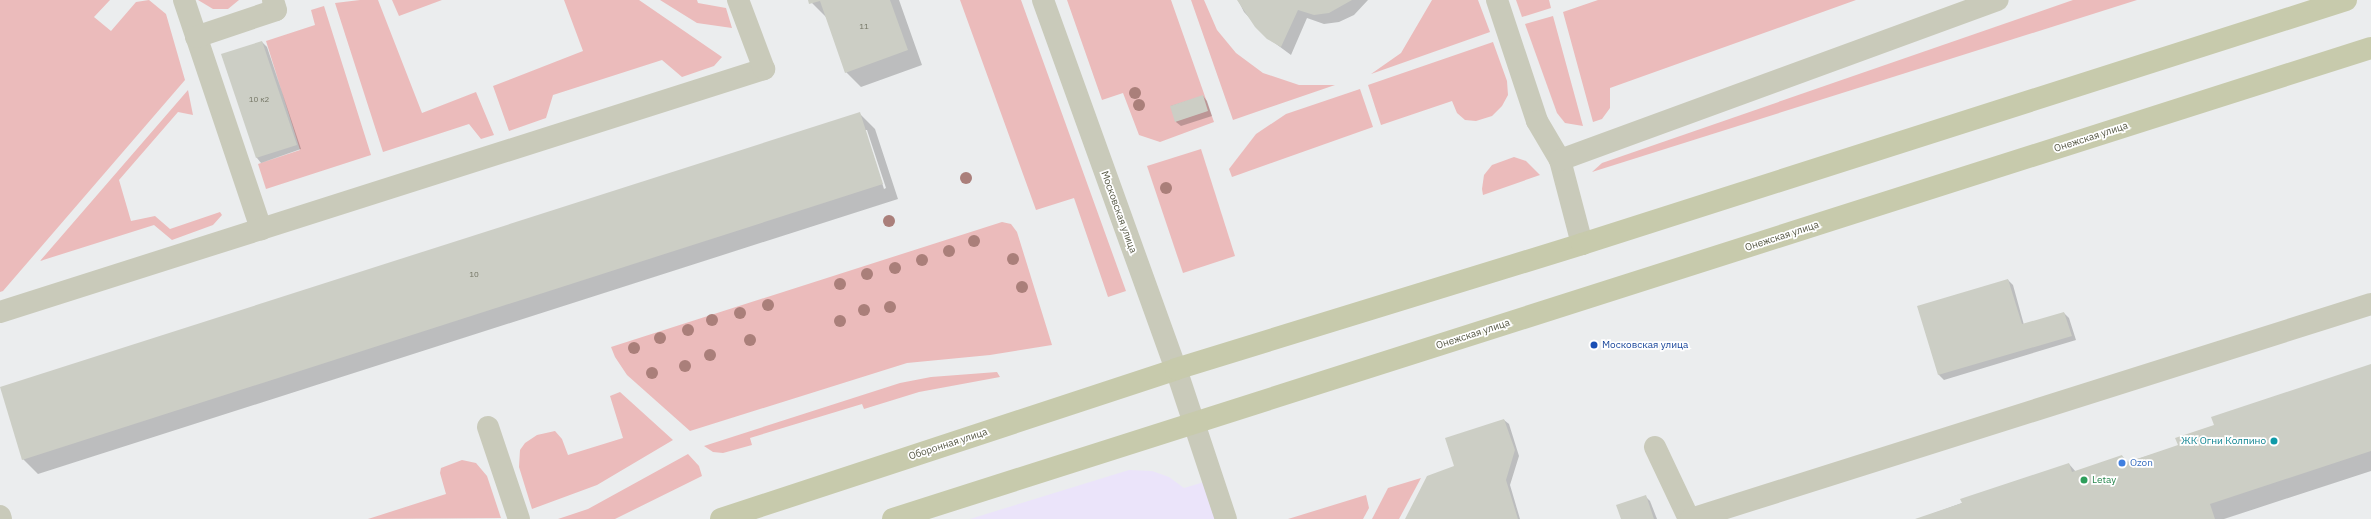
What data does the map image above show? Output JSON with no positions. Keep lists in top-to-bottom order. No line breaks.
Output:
{"streets":{"main road":["Онежская улица","Оборонная улица"],"street":["Московская улица"]},"crossings":[["Онежская улица","Московская улица"],["Московская улица","Оборонная улица"]],"places":["Московская улица","ЖК Огни Колпино","Ozon","Letay"],"house_numbers":["11","10 к2","10"]}
